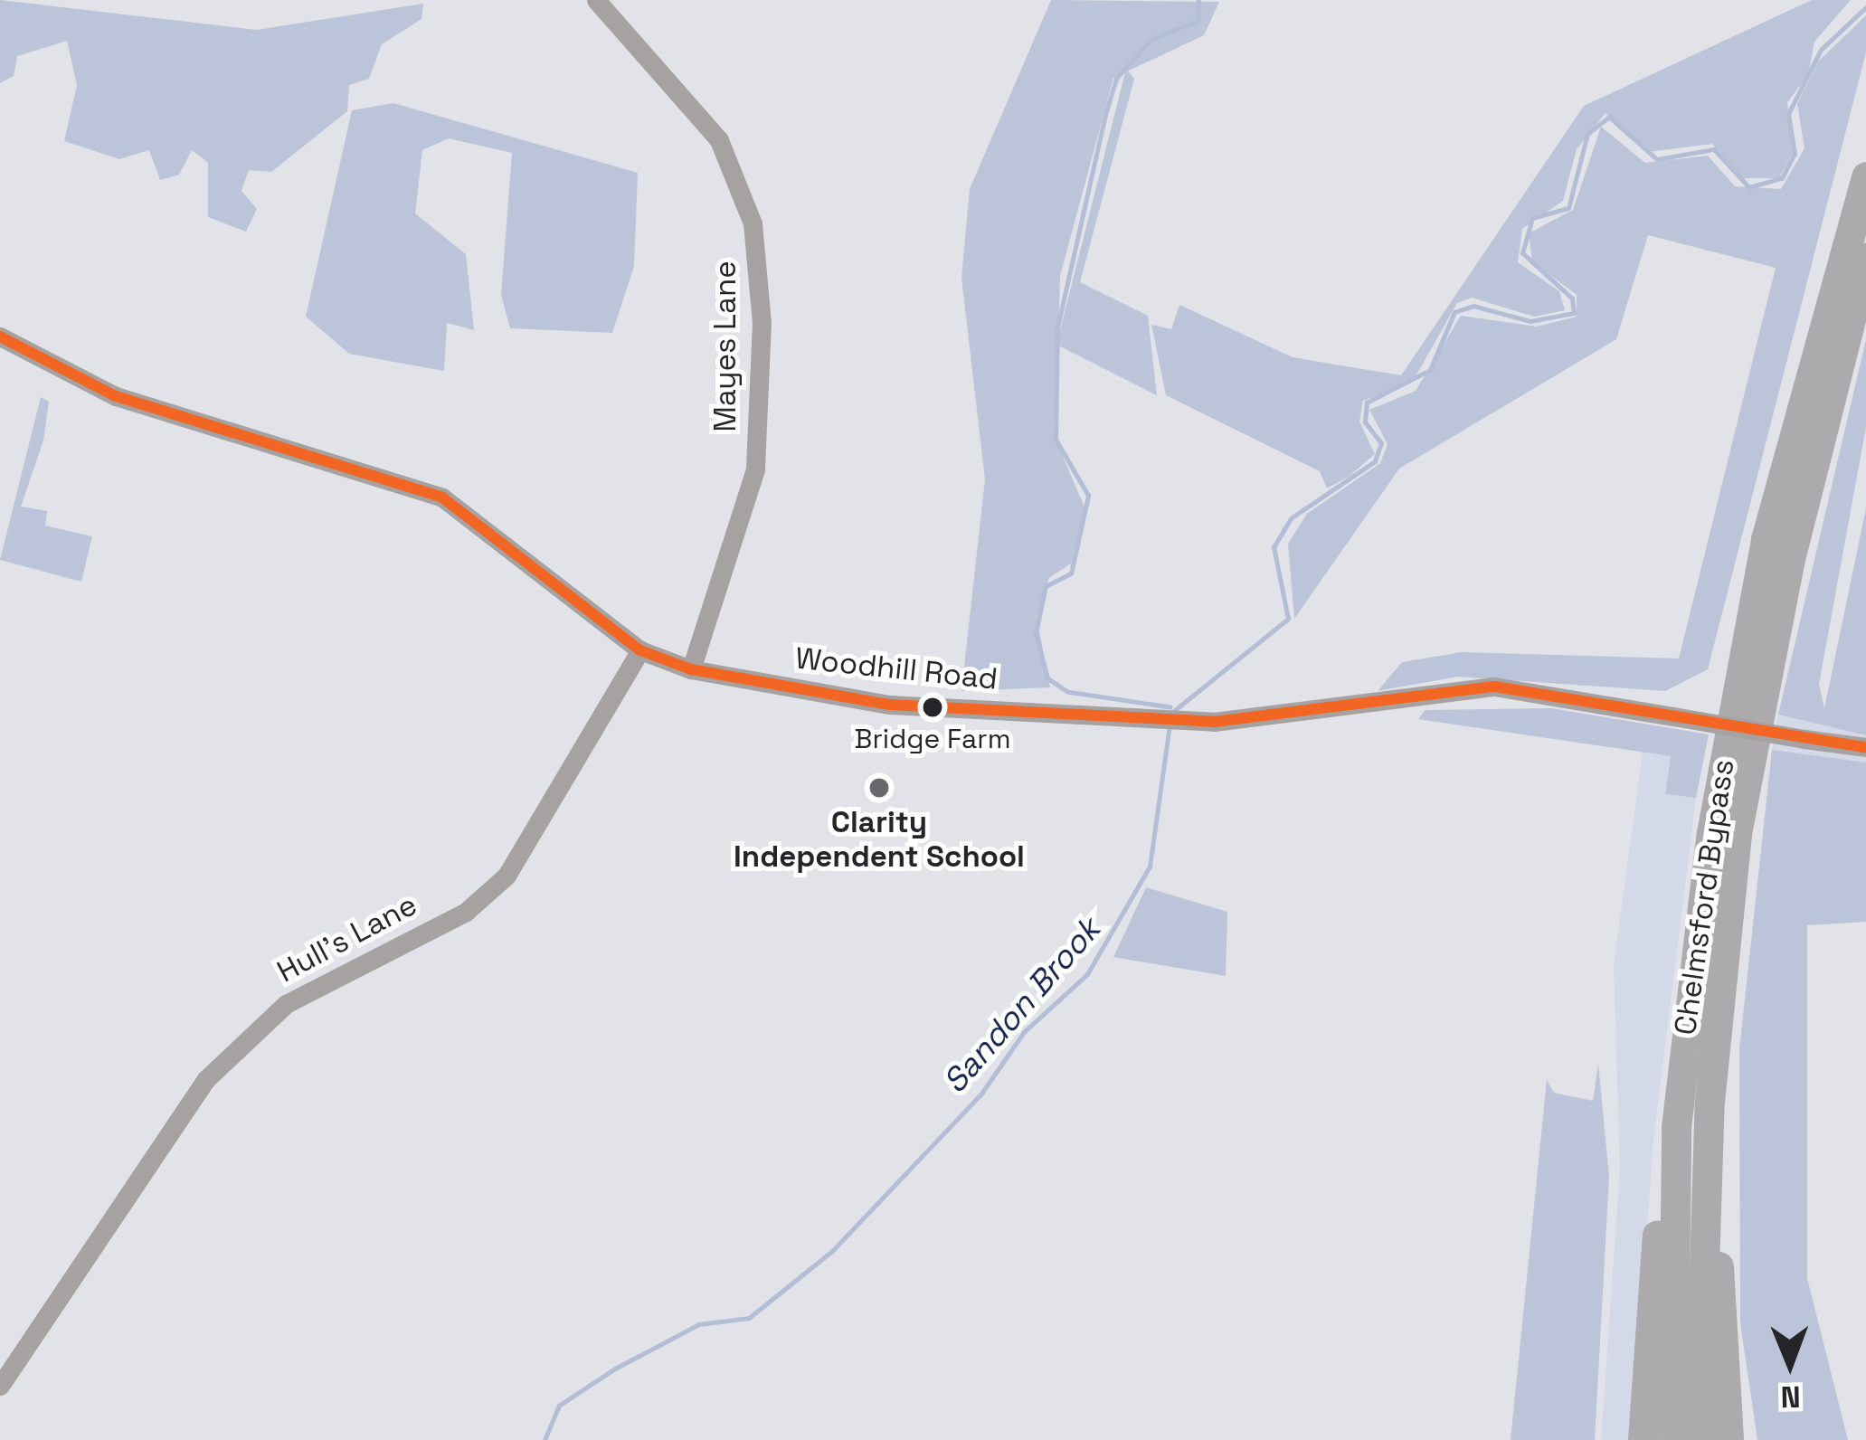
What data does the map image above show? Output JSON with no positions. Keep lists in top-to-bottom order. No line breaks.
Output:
{"streets":{"highway":["Chelmsford Bypass"],"street":["Mayes Lane","Woodhill Road","Hull's Lane"]},"crossings":[["Mayes Lane","Woodhill Road"],["Woodhill Road","Hull's Lane"]],"water":["Sandon Brook"],"places":["Bridge Farm","Clarity Independent School"],"north":"bottom"}
